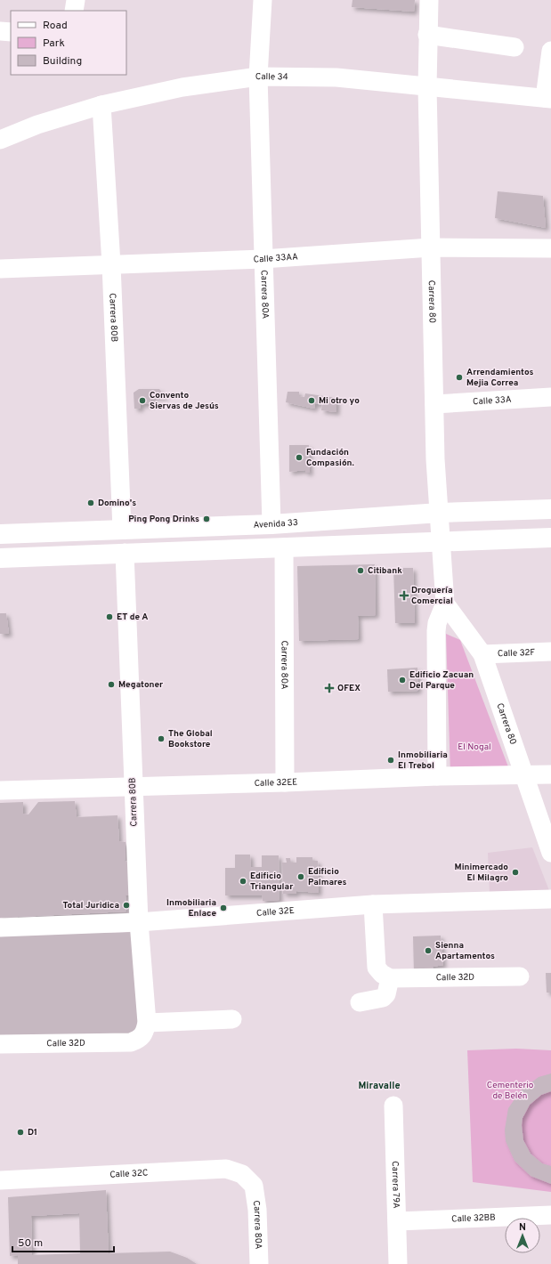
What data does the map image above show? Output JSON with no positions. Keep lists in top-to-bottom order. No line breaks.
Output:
{"streets":{"main road":["Avenida 33"],"street":["Calle 34","Calle 33AA","Carrera 80A","Carrera 80","Carrera 80B","Calle 33A","Calle 32F","Calle 32EE","Calle 32E","Calle 32D","Calle 32C","Carrera 79A","Calle 32BB"]},"crossings":[["Calle 34","Carrera 80A"],["Calle 34","Carrera 80"],["Calle 34","Carrera 80B"],["Calle 33AA","Carrera 80A"],["Calle 33AA","Carrera 80"],["Calle 33AA","Carrera 80B"],["Carrera 80A","Avenida 33"],["Carrera 80A","Calle 32EE"],["Carrera 80A","Calle 32C"],["Carrera 80","Calle 33A"],["Carrera 80","Avenida 33"],["Carrera 80","Calle 32F"],["Carrera 80","Calle 32EE"],["Carrera 80B","Avenida 33"],["Carrera 80B","Calle 32EE"],["Carrera 80B","Calle 32E"],["Carrera 80B","Calle 32D"],["Carrera 79A","Calle 32BB"]],"districts":["Miravalle"],"parks":["El Nogal","Cementerio de Belén"],"places":{"other":["Arrendamientos Mejia Correa","Convento Siervas de Jesús","Mi otro yo","Fundación Compasión.","Domino's","Ping Pong Drinks","Citibank","ET de A","Edificio Zacuan Del Parque","Megatoner","The Global Bookstore","Inmobiliaria El Trebol","Minimercado El Milagro","Edificio Palmares","Edificio Triangular","Total Juridica","Inmobiliaria Enlace","Sienna Apartamentos","D1"],"health":["Droguería Comercial","OFEX"]},"legend":["Road","Park","Building"],"scale_bar":"50 m","north":"top"}
